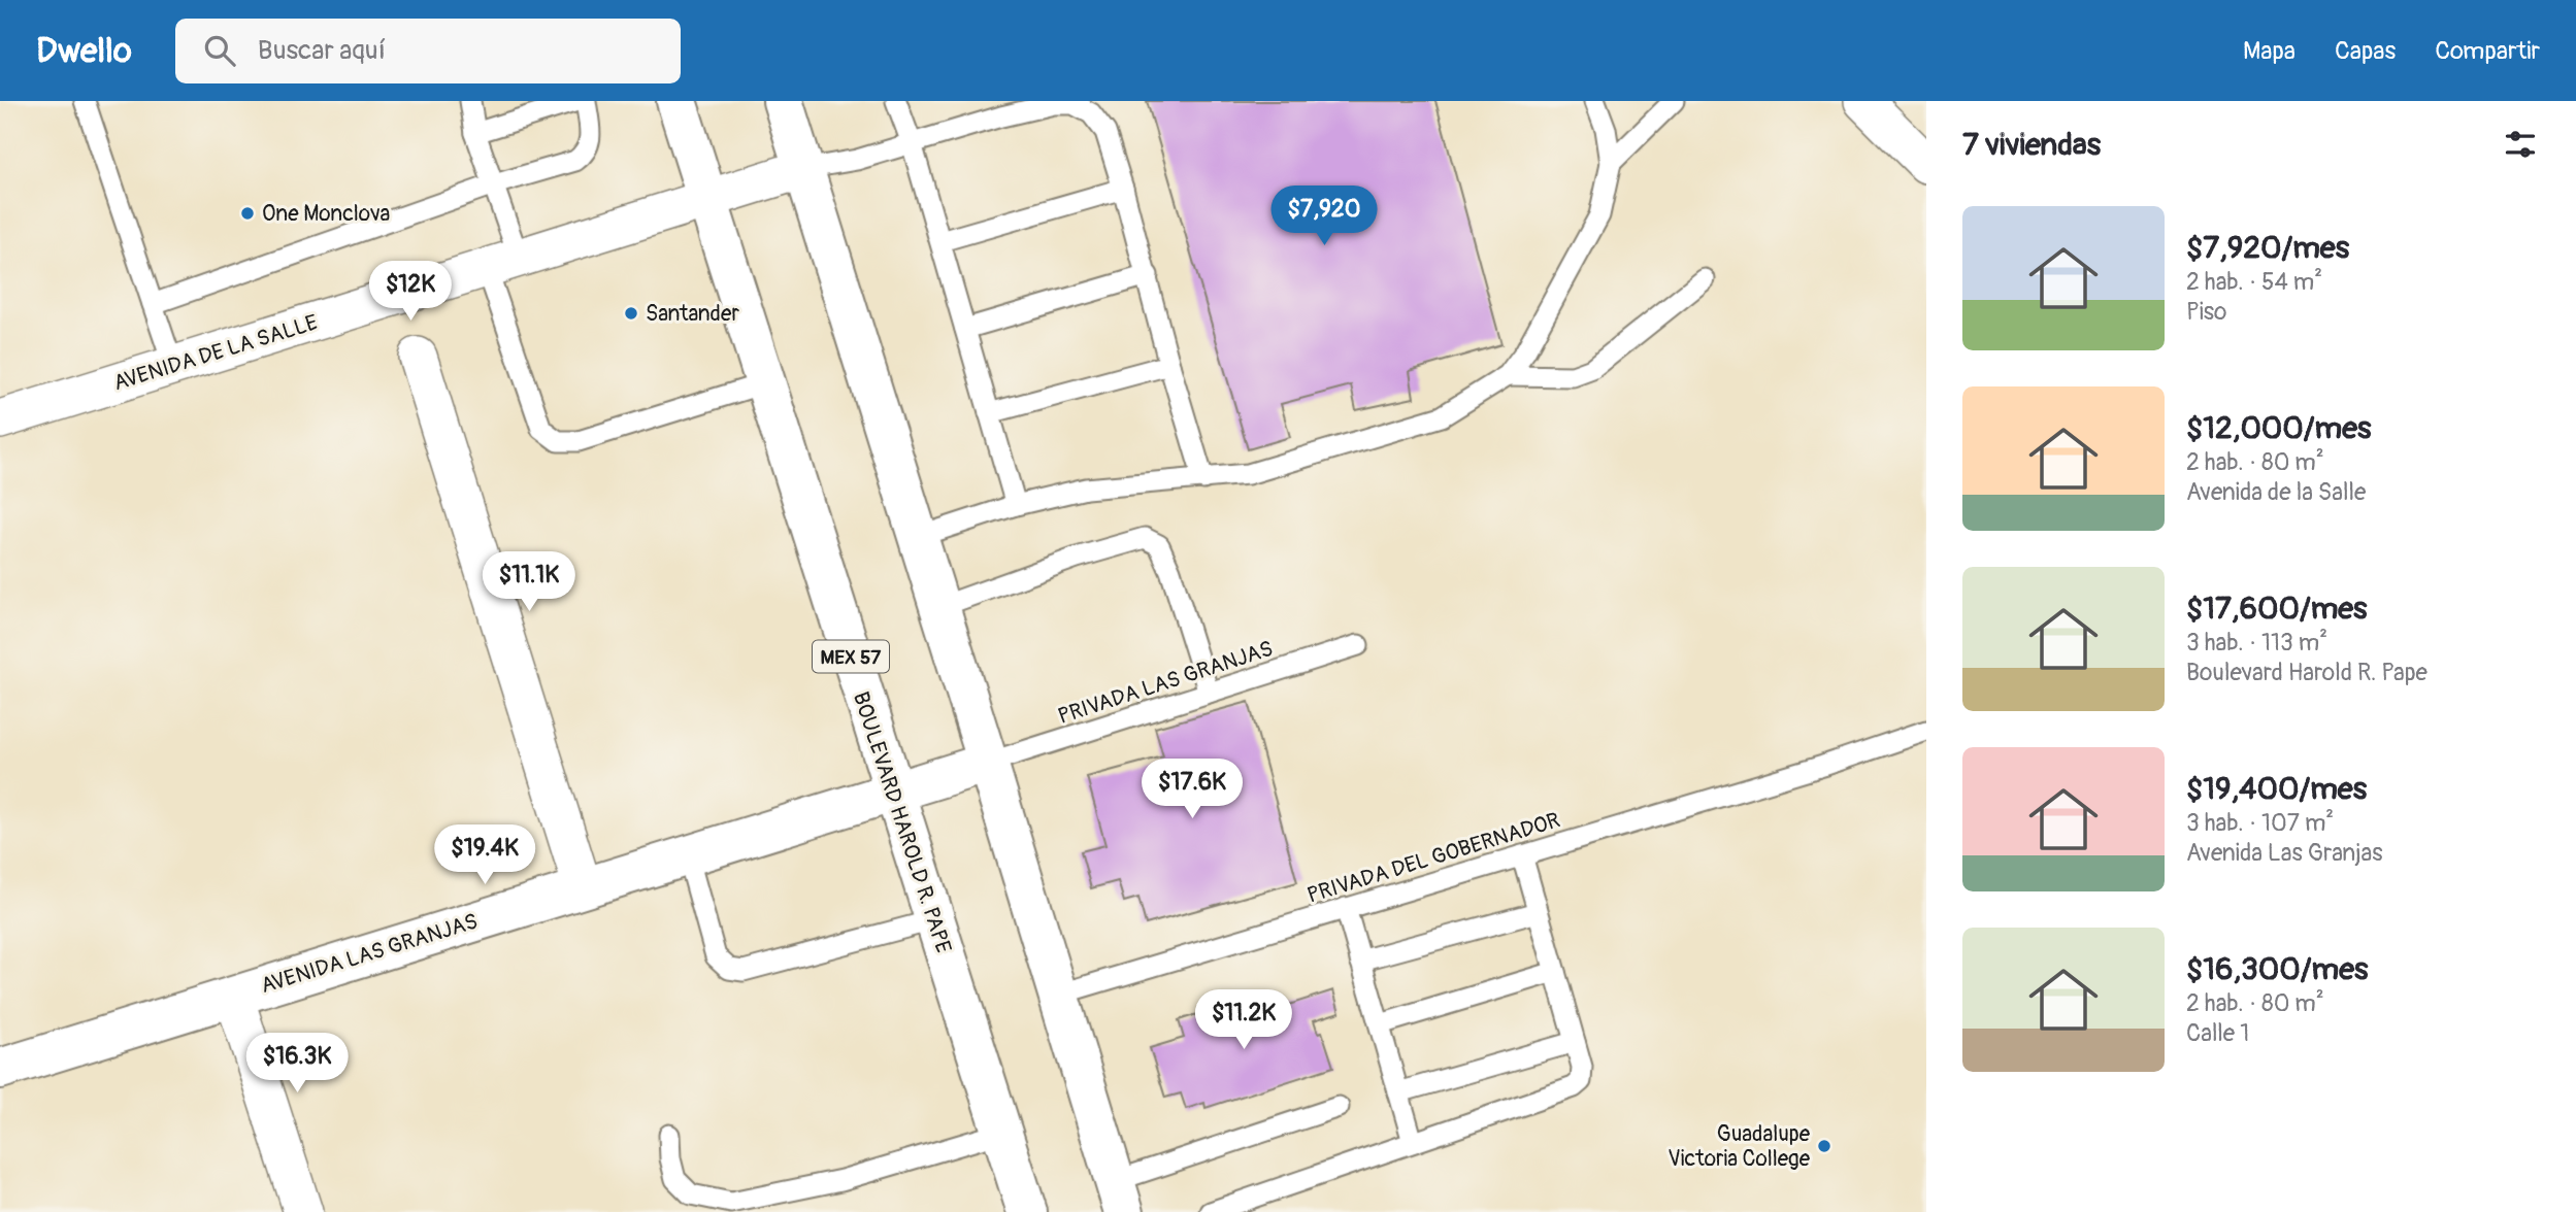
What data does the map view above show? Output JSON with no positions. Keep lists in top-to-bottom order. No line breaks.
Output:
{"streets":{"main road":["MEX 57","BOULEVARD HAROLD R. PAPE","AVENIDA LAS GRANJAS"],"street":["AVENIDA DE LA SALLE"],"lane":["PRIVADA LAS GRANJAS","PRIVADA DEL GOBERNADOR"]},"crossings":[["AVENIDA DE LA SALLE","BOULEVARD HAROLD R. PAPE"],["PRIVADA LAS GRANJAS","AVENIDA LAS GRANJAS"],["BOULEVARD HAROLD R. PAPE","AVENIDA LAS GRANJAS"]],"places":["One Monclova","Santander","Guadalupe Victoria College"],"page":{"header":"Dwello","search":"Buscar aquí","nav":["Mapa","Capas","Compartir"],"heading":"7 viviendas","price":["$7,920","$12K","$11.1K","$17.6K","$19.4K","$11.2K","$16.3K"],"list":[{"name":"$7,920/mes","note":"2 hab. · 54 m² · Piso"},{"name":"$12,000/mes","note":"2 hab. · 80 m² · Avenida de la Salle"},{"name":"$17,600/mes","note":"3 hab. · 113 m² · Boulevard Harold R. Pape"},{"name":"$19,400/mes","note":"3 hab. · 107 m² · Avenida Las Granjas"},{"name":"$16,300/mes","note":"2 hab. · 80 m² · Calle 1"}]}}
